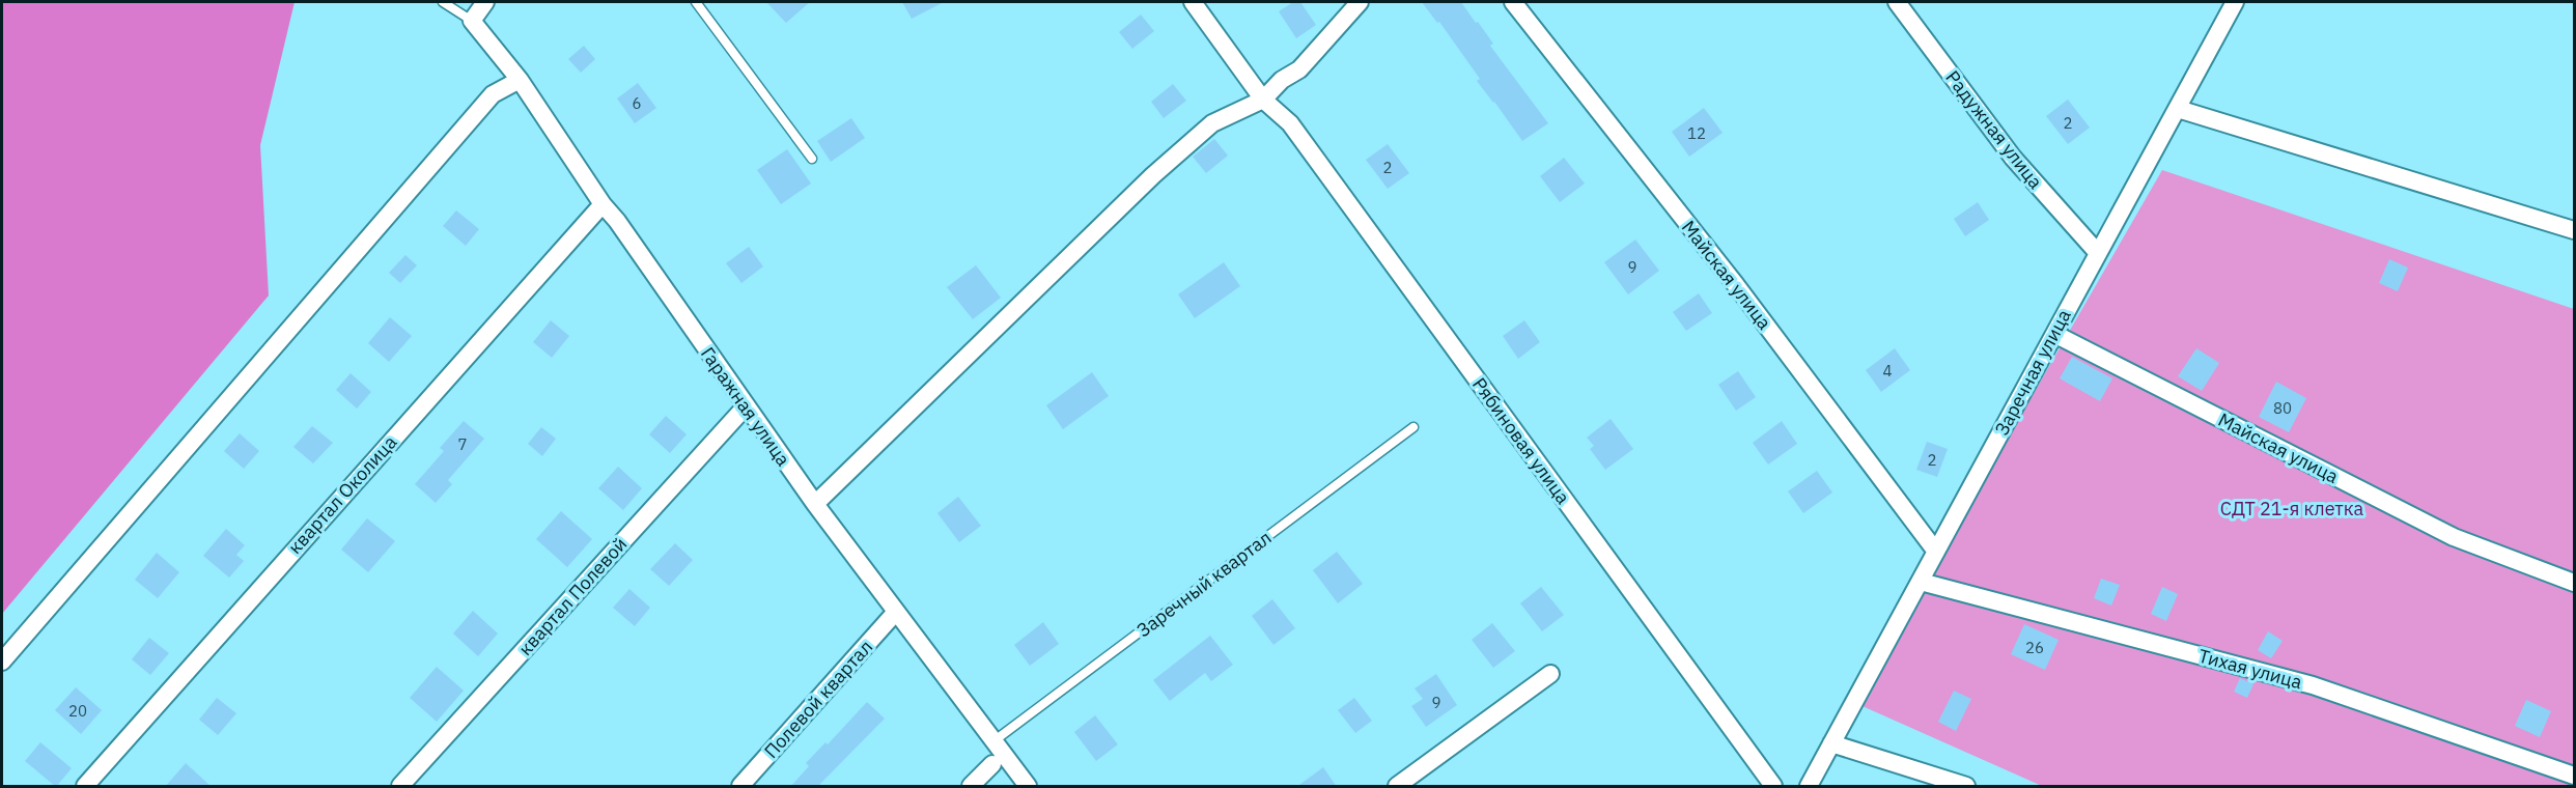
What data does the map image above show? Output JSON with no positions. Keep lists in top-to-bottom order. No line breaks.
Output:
{"streets":{"street":["Радужная улица","Майская улица","Заречная улица","Гаражная улица","Рябиновая улица","квартал Околица","квартал Полевой","Тихая улица","Полевой квартал"],"lane":["Заречный квартал"]},"crossings":[["Радужная улица","Заречная улица"],["Майская улица","Заречная улица"],["Заречная улица","Тихая улица"],["Гаражная улица","квартал Околица"],["Гаражная улица","Заречный квартал"],["Гаражная улица","квартал Полевой"],["Гаражная улица","Полевой квартал"]],"parks":["СДТ 21-я клетка"],"house_numbers":["6","2","12","2","9","4","80","7","2","26","9","20"]}
